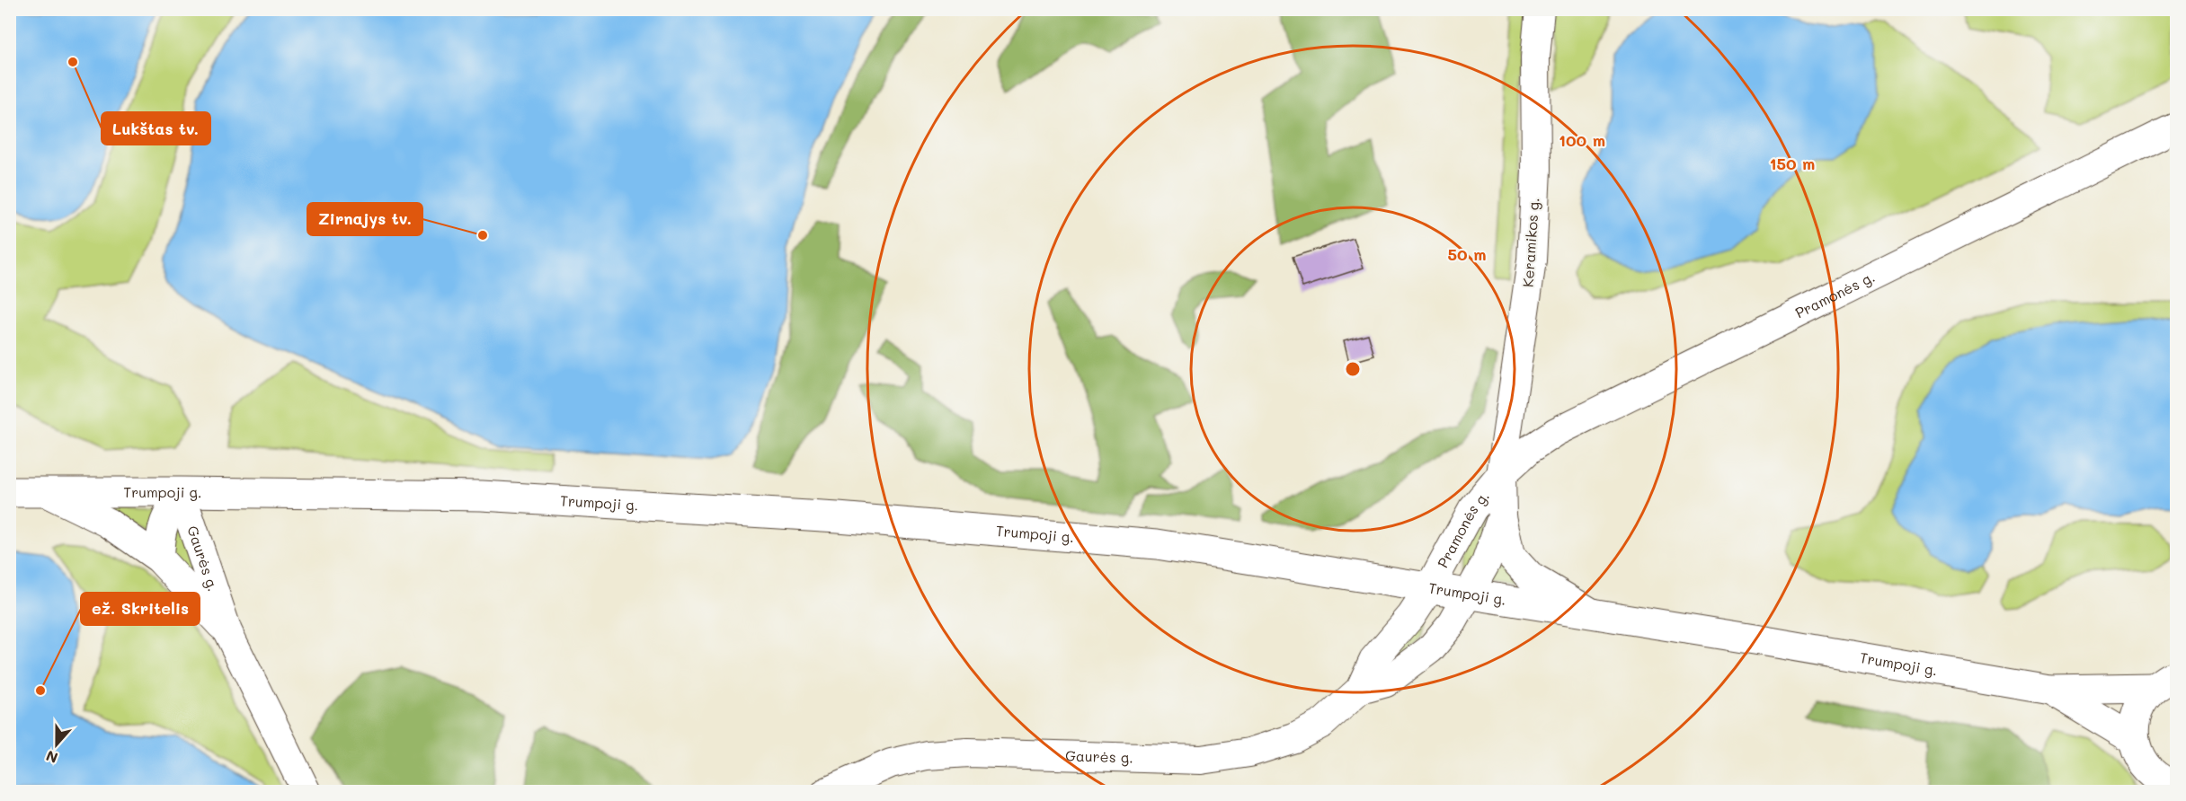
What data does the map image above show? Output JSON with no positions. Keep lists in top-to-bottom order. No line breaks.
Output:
{"streets":{"main road":["Trumpoji g."],"street":["Keramikos g.","Pramonės g.","Gaurės g."]},"crossings":[["Keramikos g.","Pramonės g."],["Pramonės g.","Trumpoji g."],["Pramonės g.","Gaurės g."],["Trumpoji g.","Gaurės g."]],"places":["Lukštas tv.","Zirnajys tv.","ež. Skritelis"],"north":"bottom","rings":["100 m","150 m","50 m"]}
